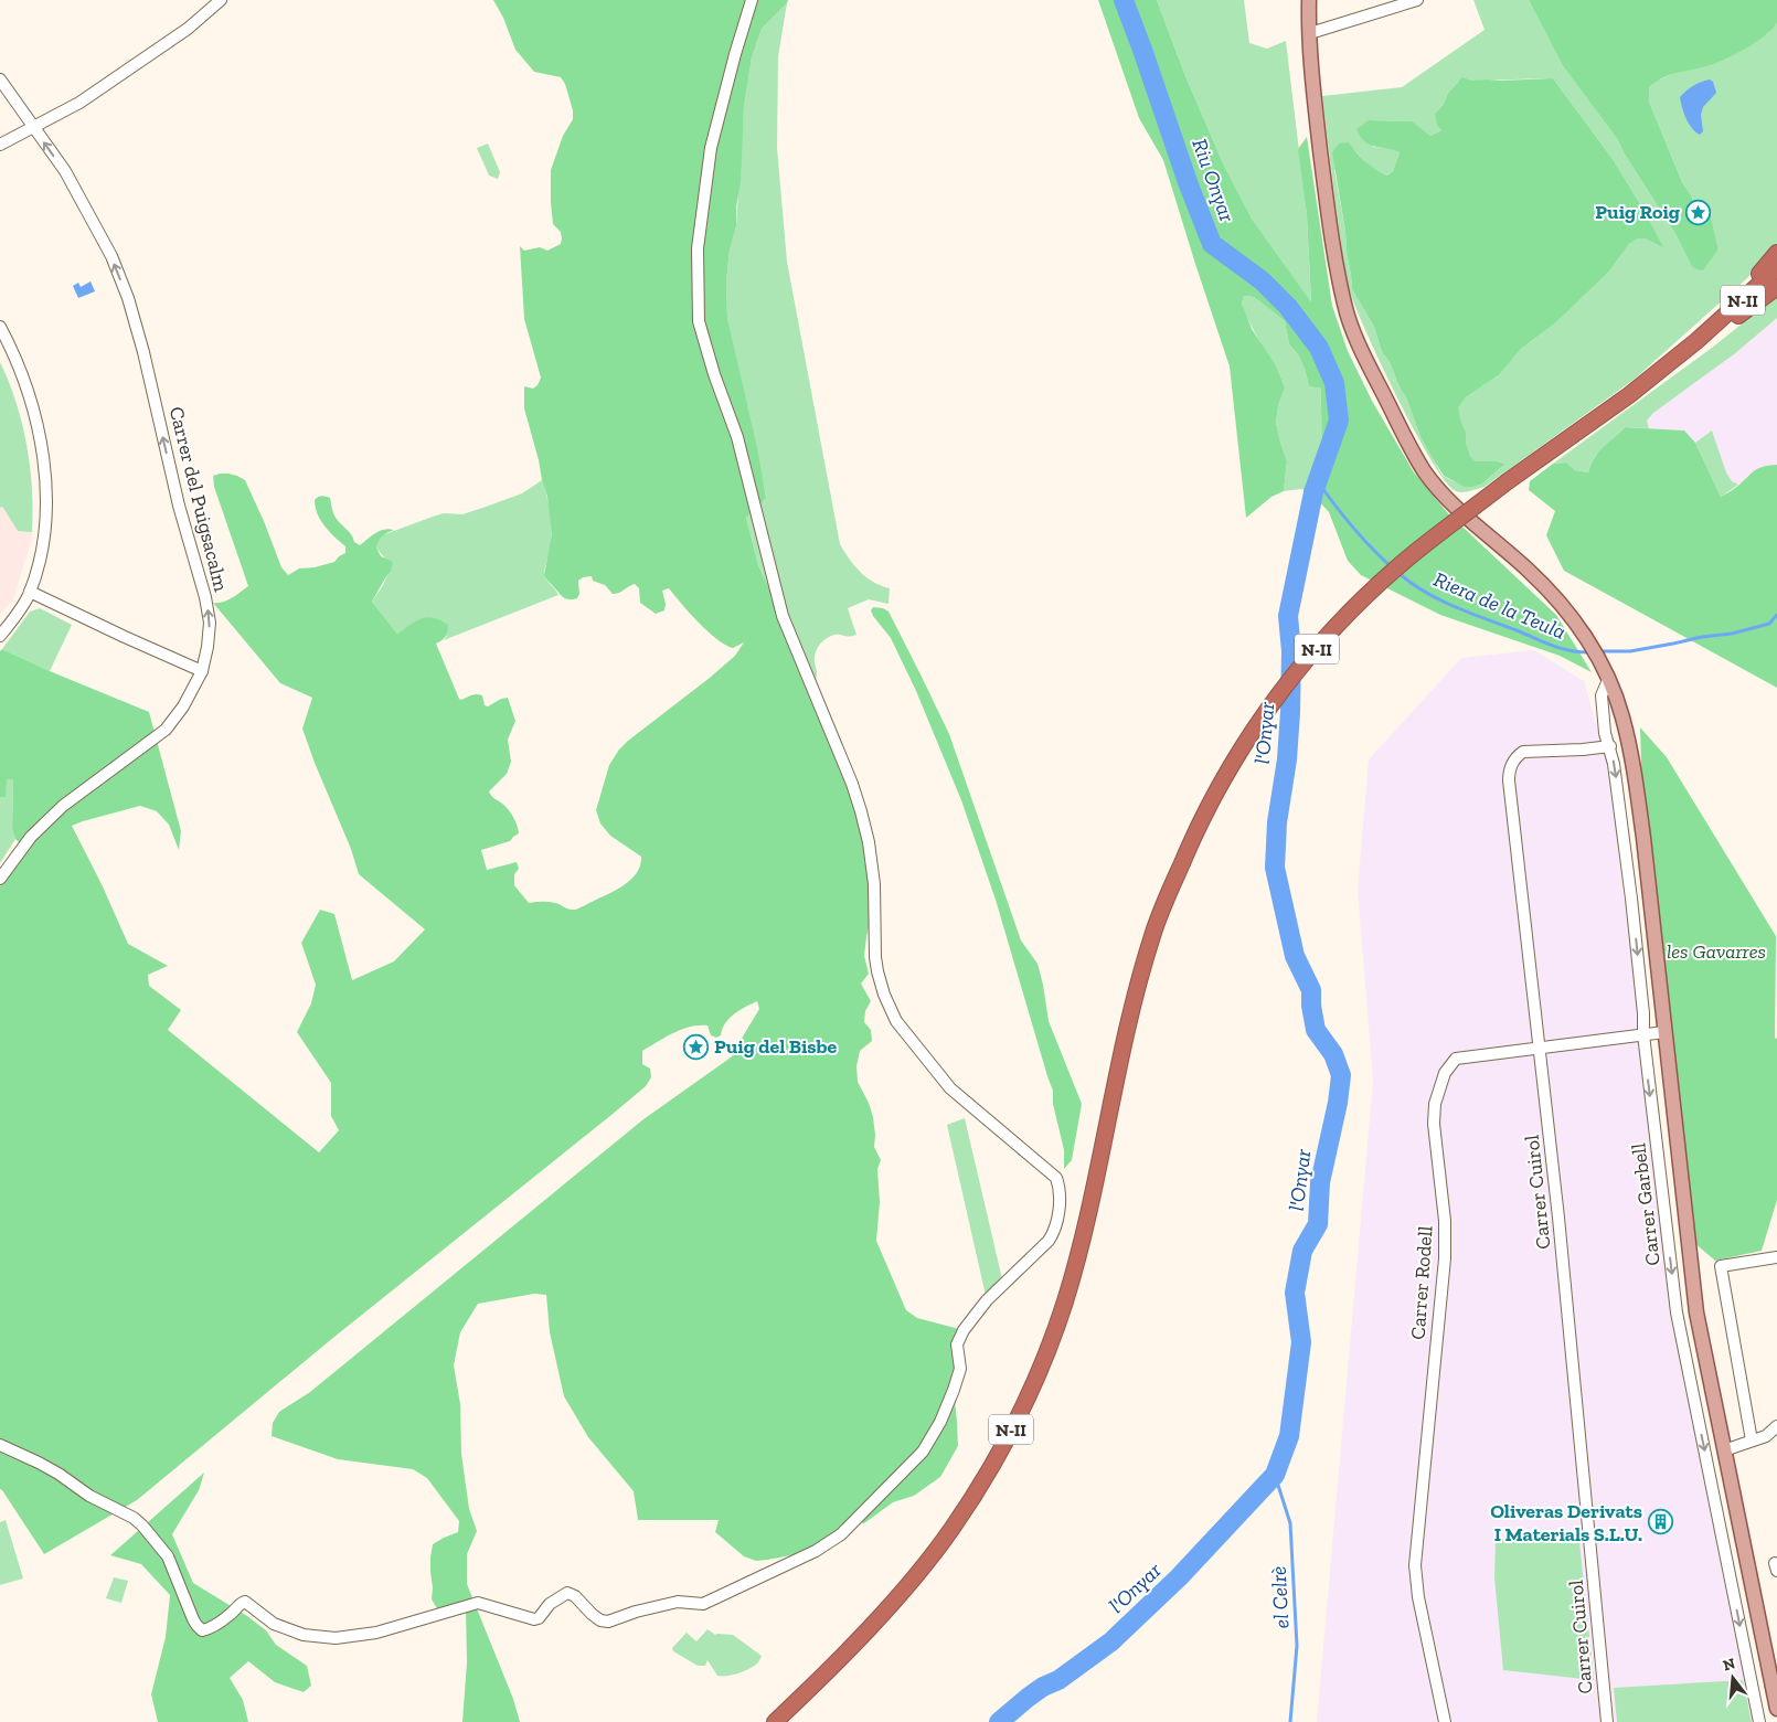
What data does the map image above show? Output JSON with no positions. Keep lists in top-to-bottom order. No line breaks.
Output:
{"streets":{"highway":["N-II"],"street":["Carrer del Puigsacalm","Carrer Cuirol","Carrer Garbell","Carrer Rodell"]},"crossings":[["Carrer Cuirol","Carrer Garbell"],["Carrer Cuirol","Carrer Rodell"],["Carrer Garbell","Carrer Rodell"]],"one_way":["Carrer del Puigsacalm","Carrer Garbell"],"water":["Riu Onyar","Riera de la Teula","l'Onyar","el Celrè"],"parks":["les Gavarres"],"places":{"place":["Puig Roig","Puig del Bisbe"],"building":["Oliveras Derivats I Materials S.L.U."]},"north":"top"}
